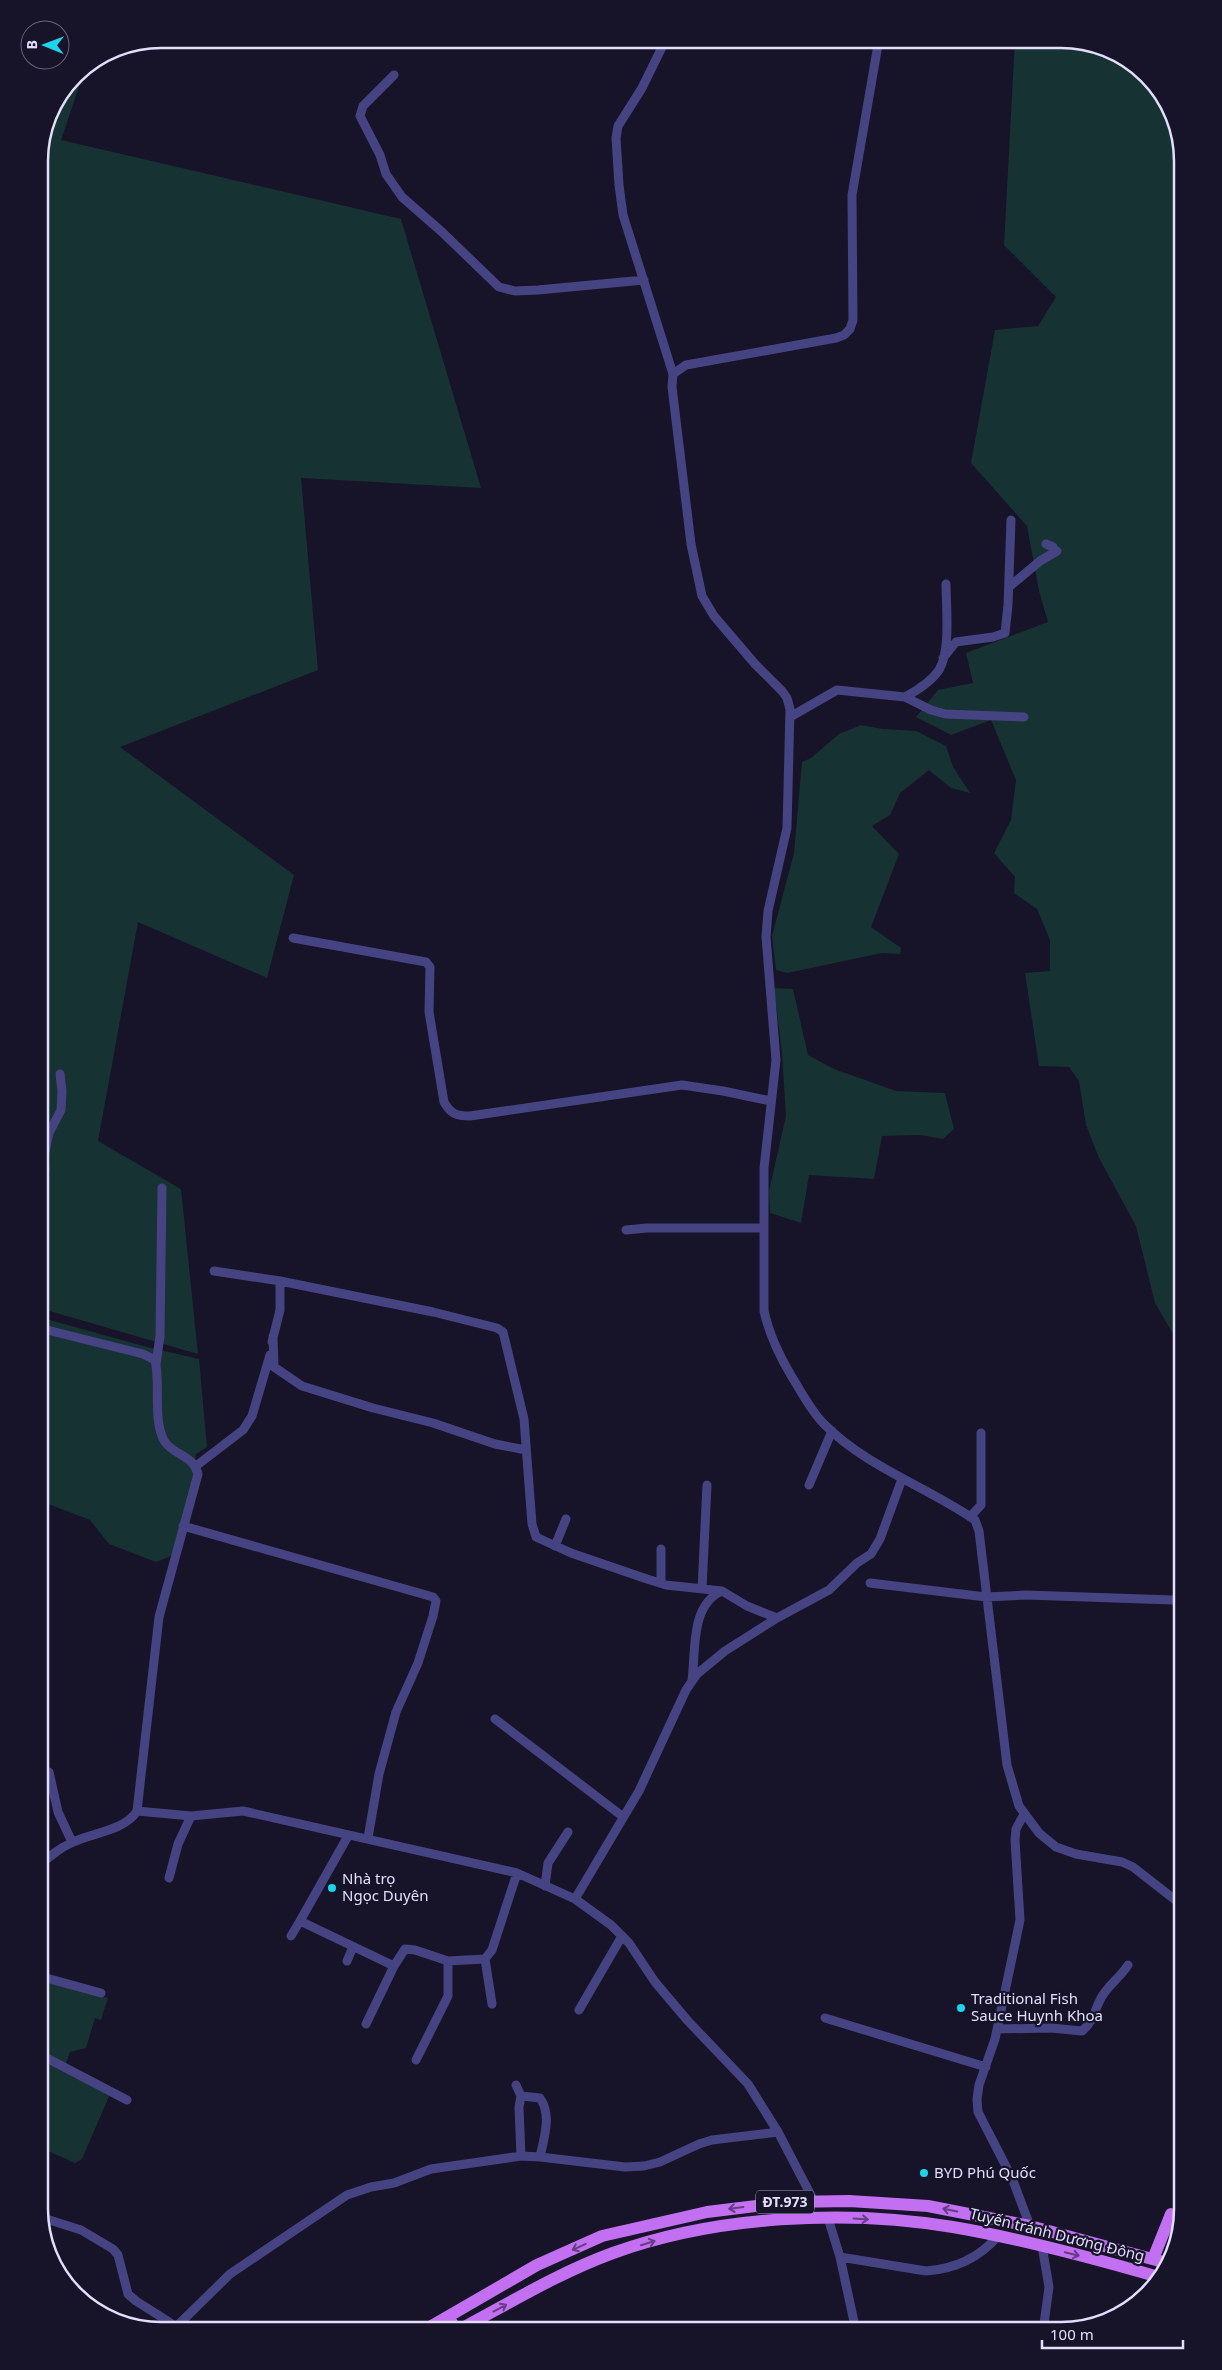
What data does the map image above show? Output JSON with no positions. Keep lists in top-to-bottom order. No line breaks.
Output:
{"streets":{"main road":["ĐT.973","Tuyến tránh Dương Đông"]},"places":["Nhà trọ Ngọc Duyên","Traditional Fish Sauce Huynh Khoa","BYD Phú Quốc"],"scale_bar":"100 m","north":"left"}
